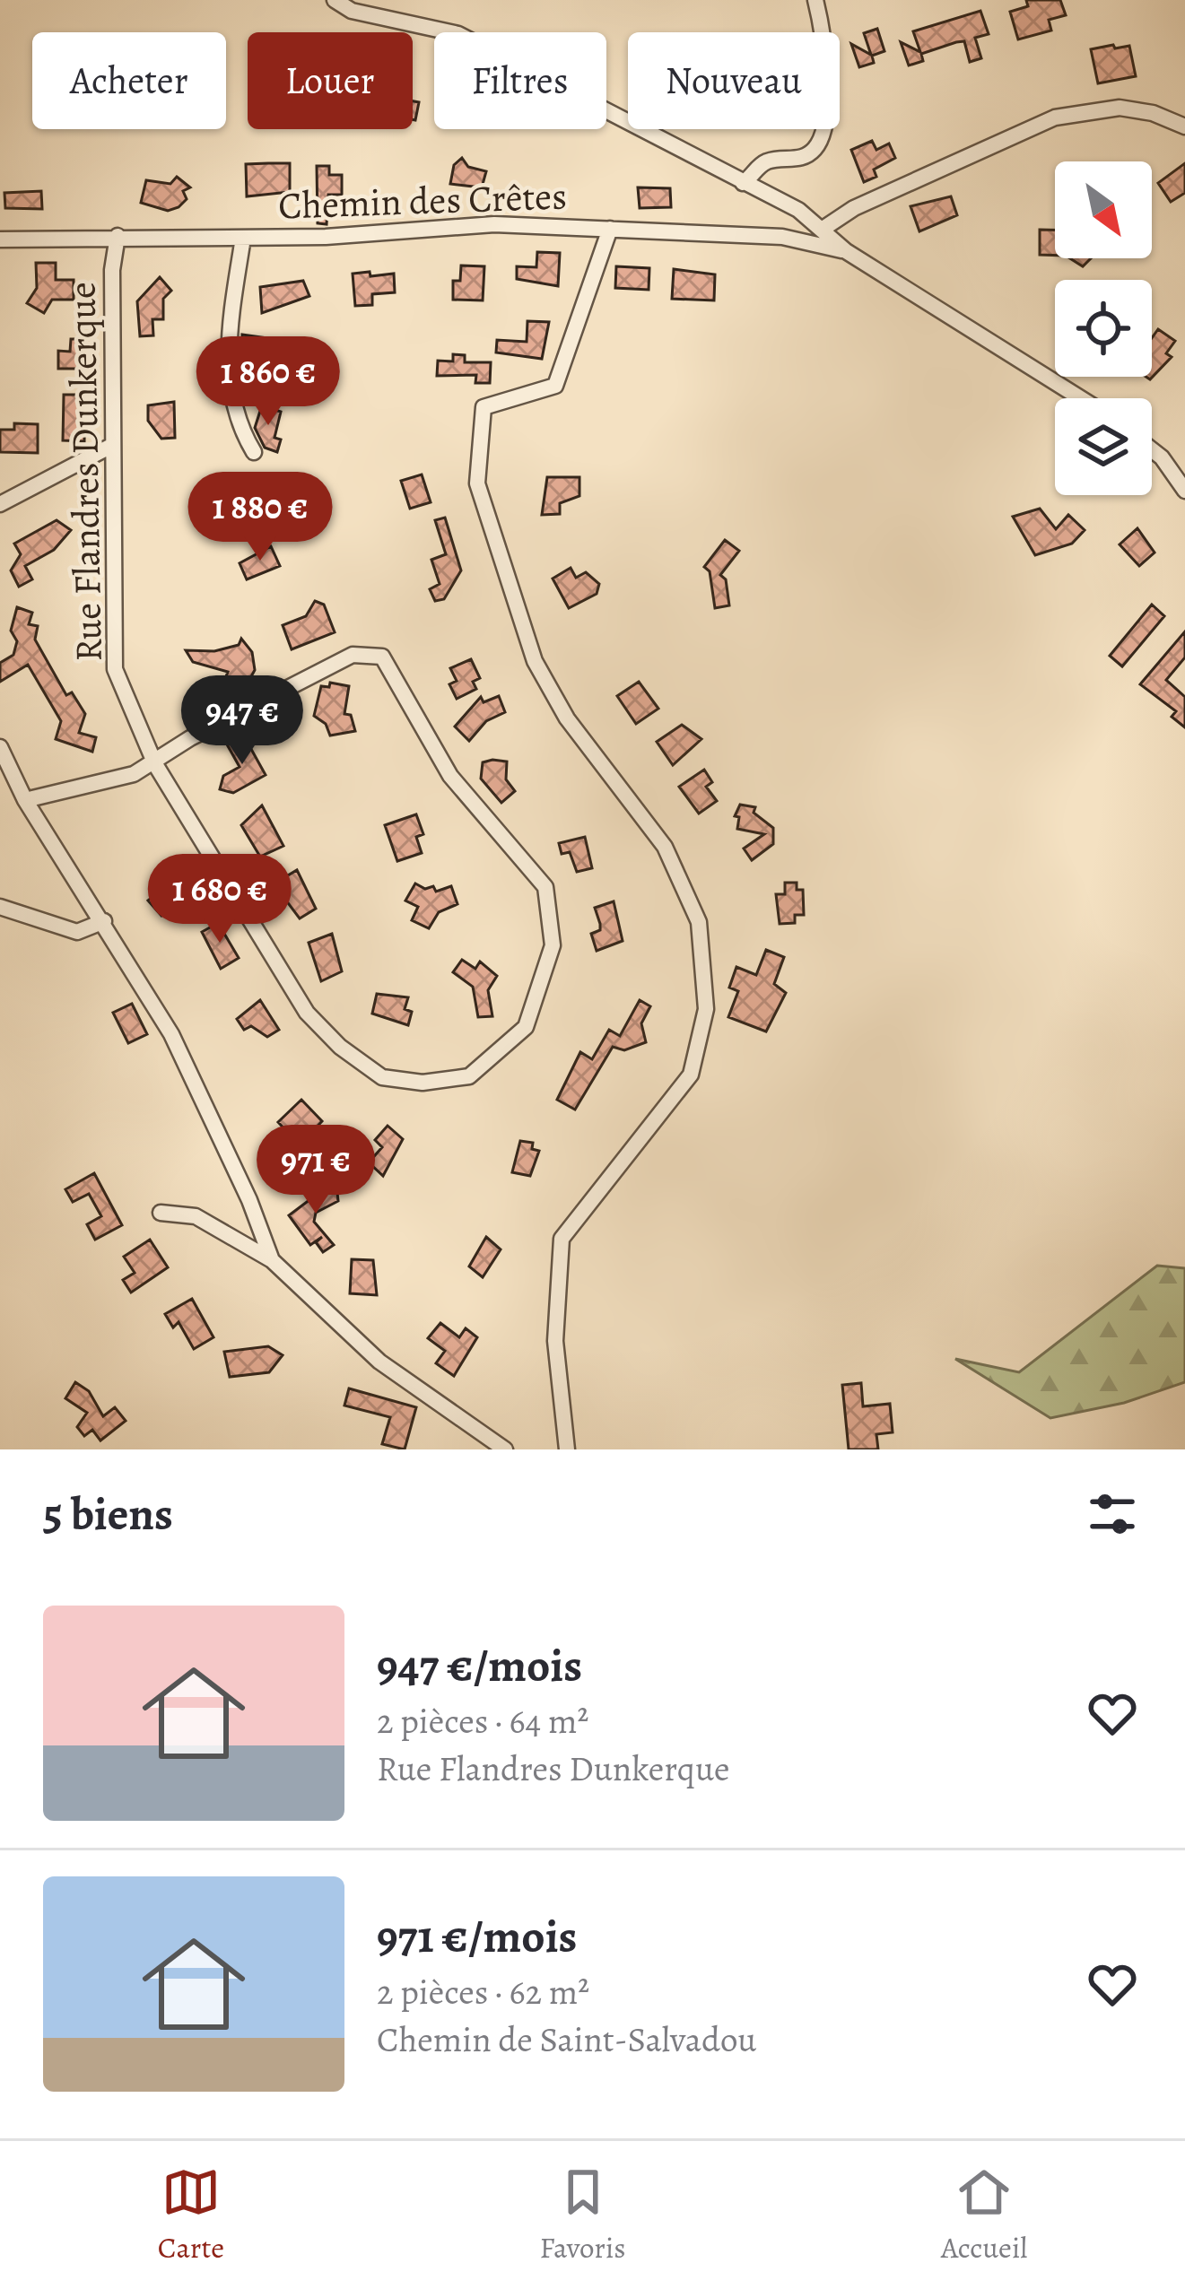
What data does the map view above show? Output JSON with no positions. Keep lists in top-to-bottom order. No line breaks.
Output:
{"streets":{"street":["Chemin des Crêtes","Rue Flandres Dunkerque"]},"crossings":[["Chemin des Crêtes","Rue Flandres Dunkerque"]],"north":"bottom right","page":{"chip":["Acheter","Louer","Filtres","Nouveau"],"price":["1 860 €","1 880 €","947 €","1 680 €","971 €"],"heading":"5 biens","list":[{"name":"947 €/mois","note":"2 pièces · 64 m² · Rue Flandres Dunkerque"},{"name":"971 €/mois","note":"2 pièces · 62 m² · Chemin de Saint-Salvadou"}],"tabs":["Carte","Favoris","Accueil"]}}
